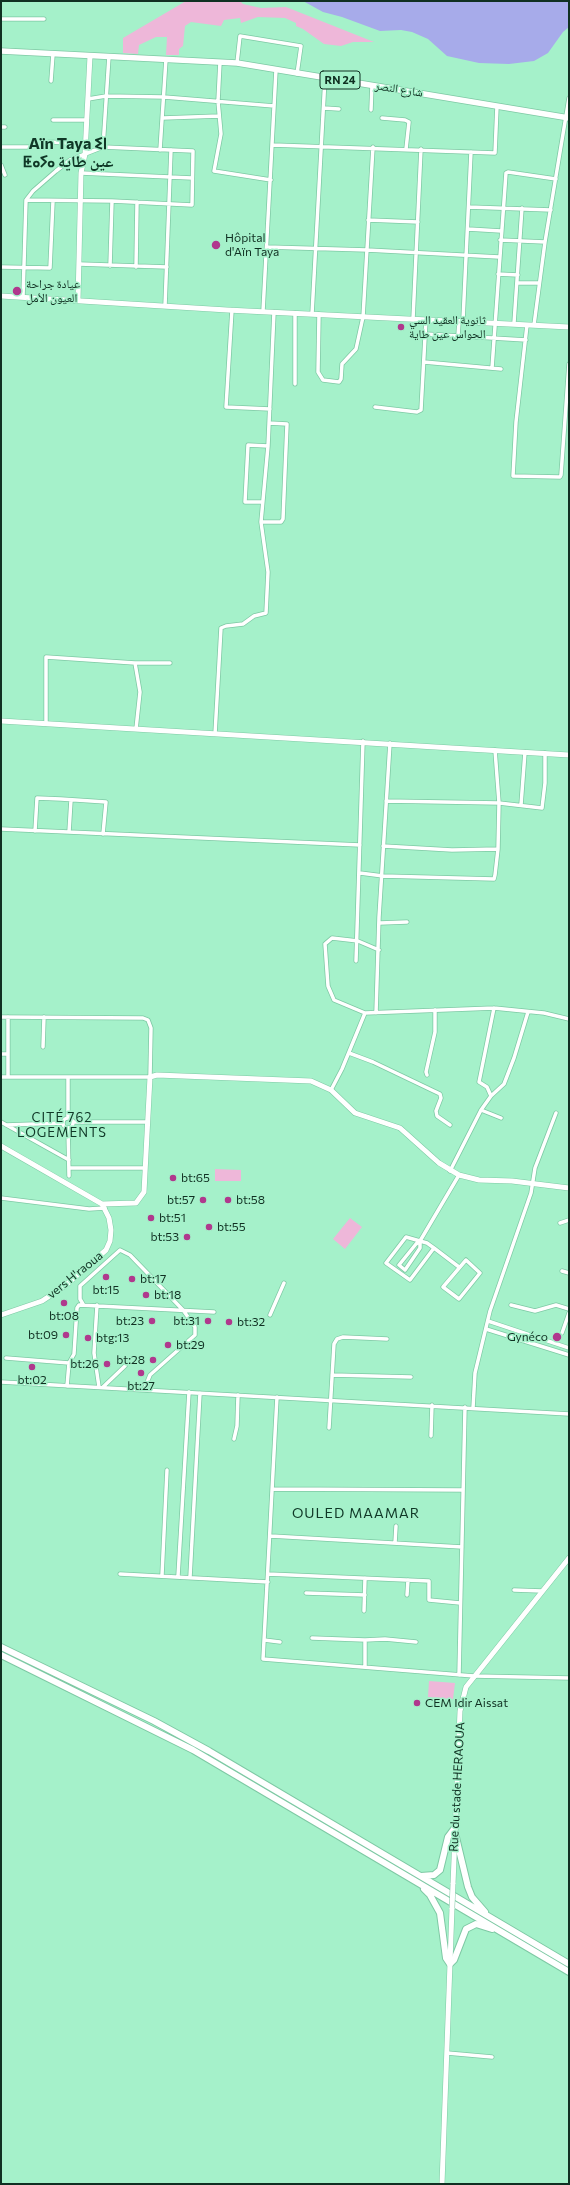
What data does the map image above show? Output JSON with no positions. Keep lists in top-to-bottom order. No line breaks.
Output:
{"streets":{"main road":["RN 24","شارع النصر"],"street":["vers H'raoua","Rue du stade HERAOUA"]},"crossings":[["RN 24","شارع النصر"]],"districts":["Aïn Taya ⵉⵏ ⵟⴰⵢⴰ عين طاية","CITÉ 762 LOGEMENTS","OULED MAAMAR"],"places":["Hôpital d'Aïn Taya","عيادة جراحة العيون الأمل","ثانوية العقيد السي الحواس عين طاية","bt:65","bt:57","bt:58","bt:51","bt:55","bt:53","bt:15","bt:17","bt:18","bt:08","bt:23","bt:31","bt:32","bt:09","Gynéco","btg:13","bt:29","bt:28","bt:26","bt:02","bt:27","CEM Idir Aissat"]}
